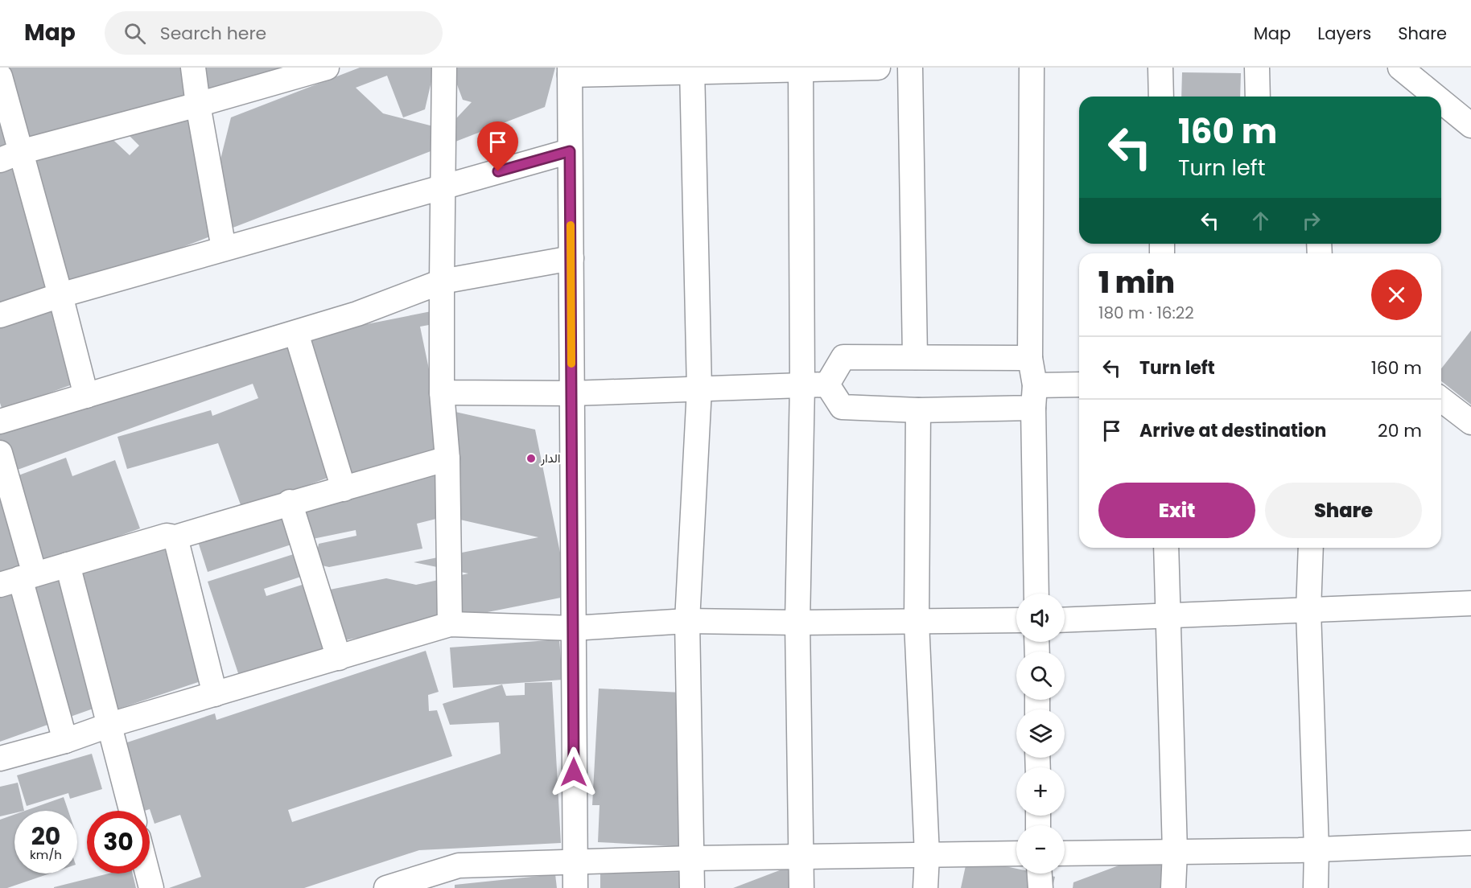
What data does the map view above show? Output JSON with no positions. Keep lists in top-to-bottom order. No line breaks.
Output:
{"places":["الدار"],"page":{"header":"Map","search":"Search here","nav":["Map","Layers","Share"],"turn":["160 m","Turn left"],"heading":["1 min","180 m · 16:22"],"list":[{"name":"Turn left","value":"160 m"},{"name":"Arrive at destination","value":"20 m"}],"buttons":["Exit","Share"],"map_buttons":["+","−"],"speed":"20 km/h","limit":"30"}}
